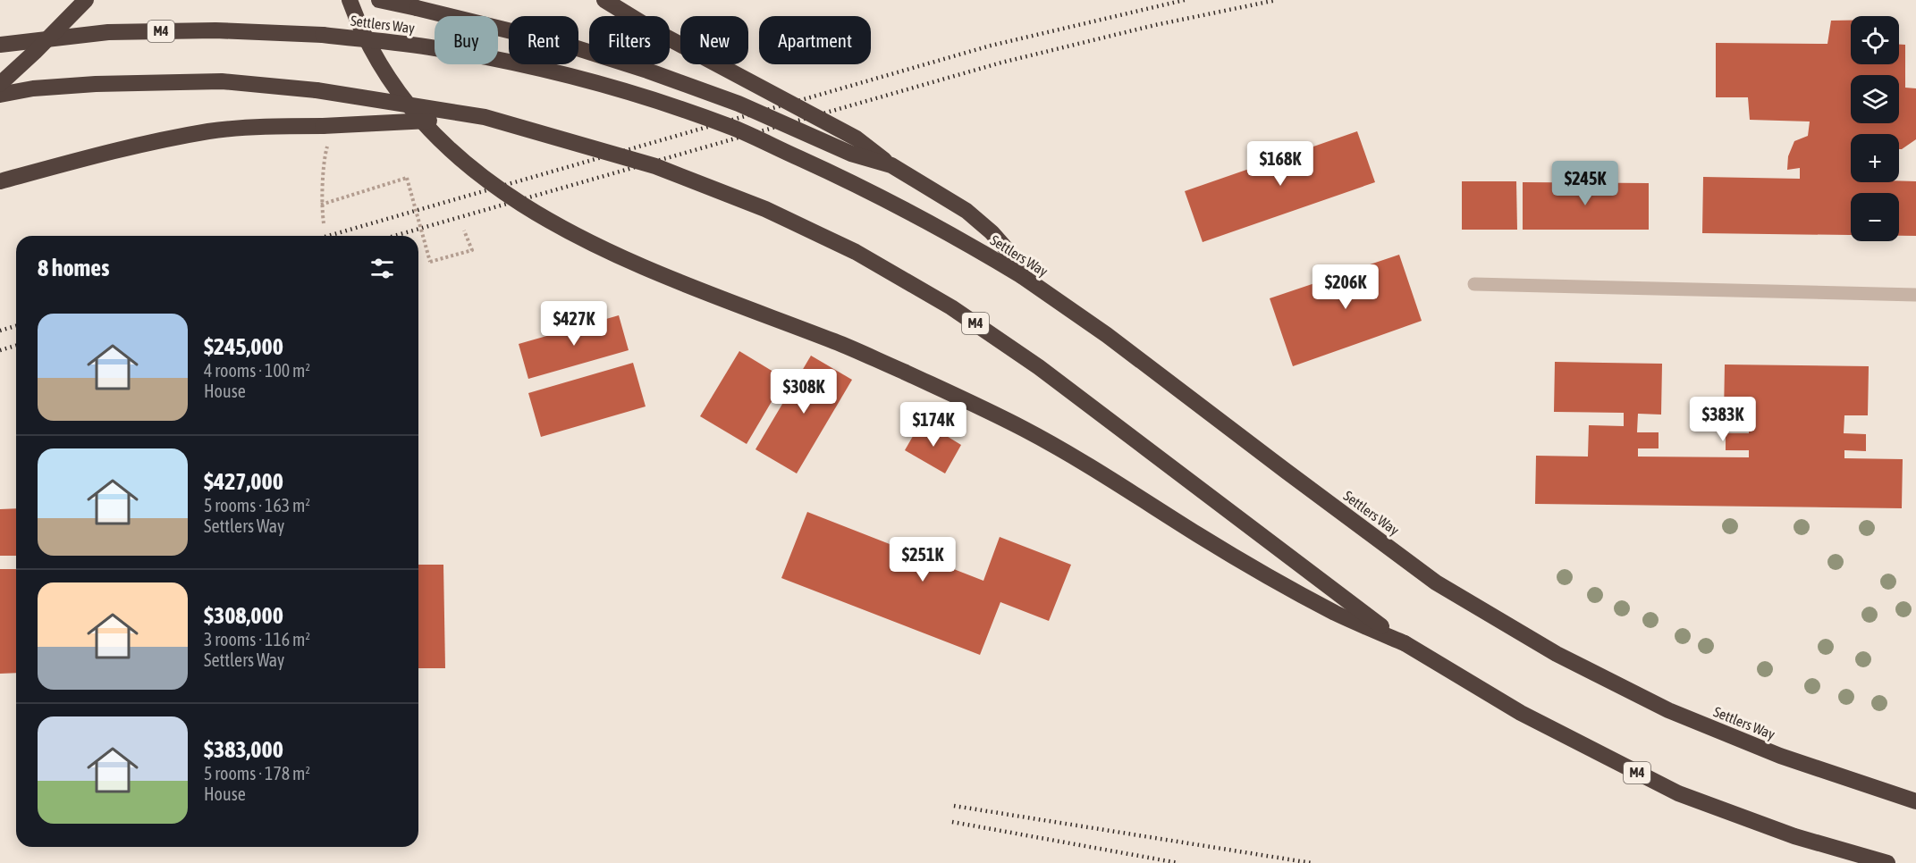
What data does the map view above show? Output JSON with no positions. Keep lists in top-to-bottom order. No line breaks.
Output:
{"streets":{"highway":["Settlers Way","M4"]},"page":{"map_buttons":["+","−"],"chip":["Buy","Rent","Filters","New","Apartment"],"price":["$168K","$245K","$206K","$427K","$308K","$383K","$174K","$251K"],"heading":"8 homes","list":[{"name":"$245,000","note":"4 rooms · 100 m² · House"},{"name":"$427,000","note":"5 rooms · 163 m² · Settlers Way"},{"name":"$308,000","note":"3 rooms · 116 m² · Settlers Way"},{"name":"$383,000","note":"5 rooms · 178 m² · House"}]}}
